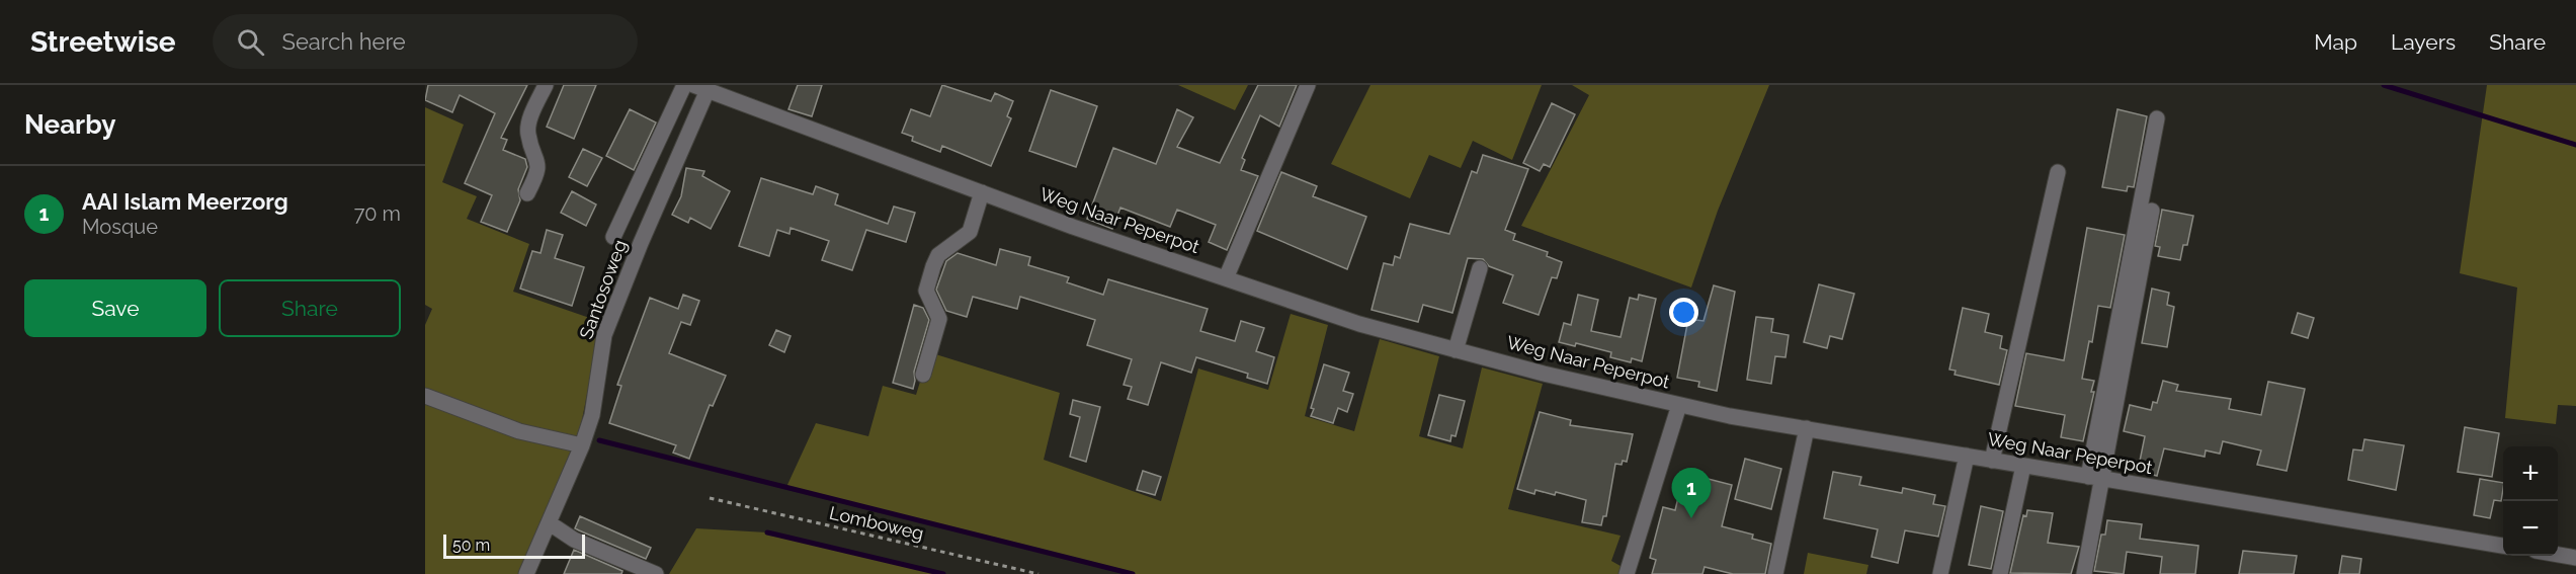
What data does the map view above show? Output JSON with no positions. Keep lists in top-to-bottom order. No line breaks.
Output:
{"streets":{"street":["Weg Naar Peperpot","Santosoweg"],"path":["Lomboweg"]},"crossings":[["Weg Naar Peperpot","Santosoweg"]],"scale_bar":"50 m","page":{"header":"Streetwise","search":"Search here","nav":["Map","Layers","Share"],"heading":"Nearby","list":[{"mark":"1","name":"AAI Islam Meerzorg","note":"Mosque","value":"70 m"}],"buttons":["Save","Share"],"map_buttons":["+","−"],"pins":"1","scale":"50 m"}}
